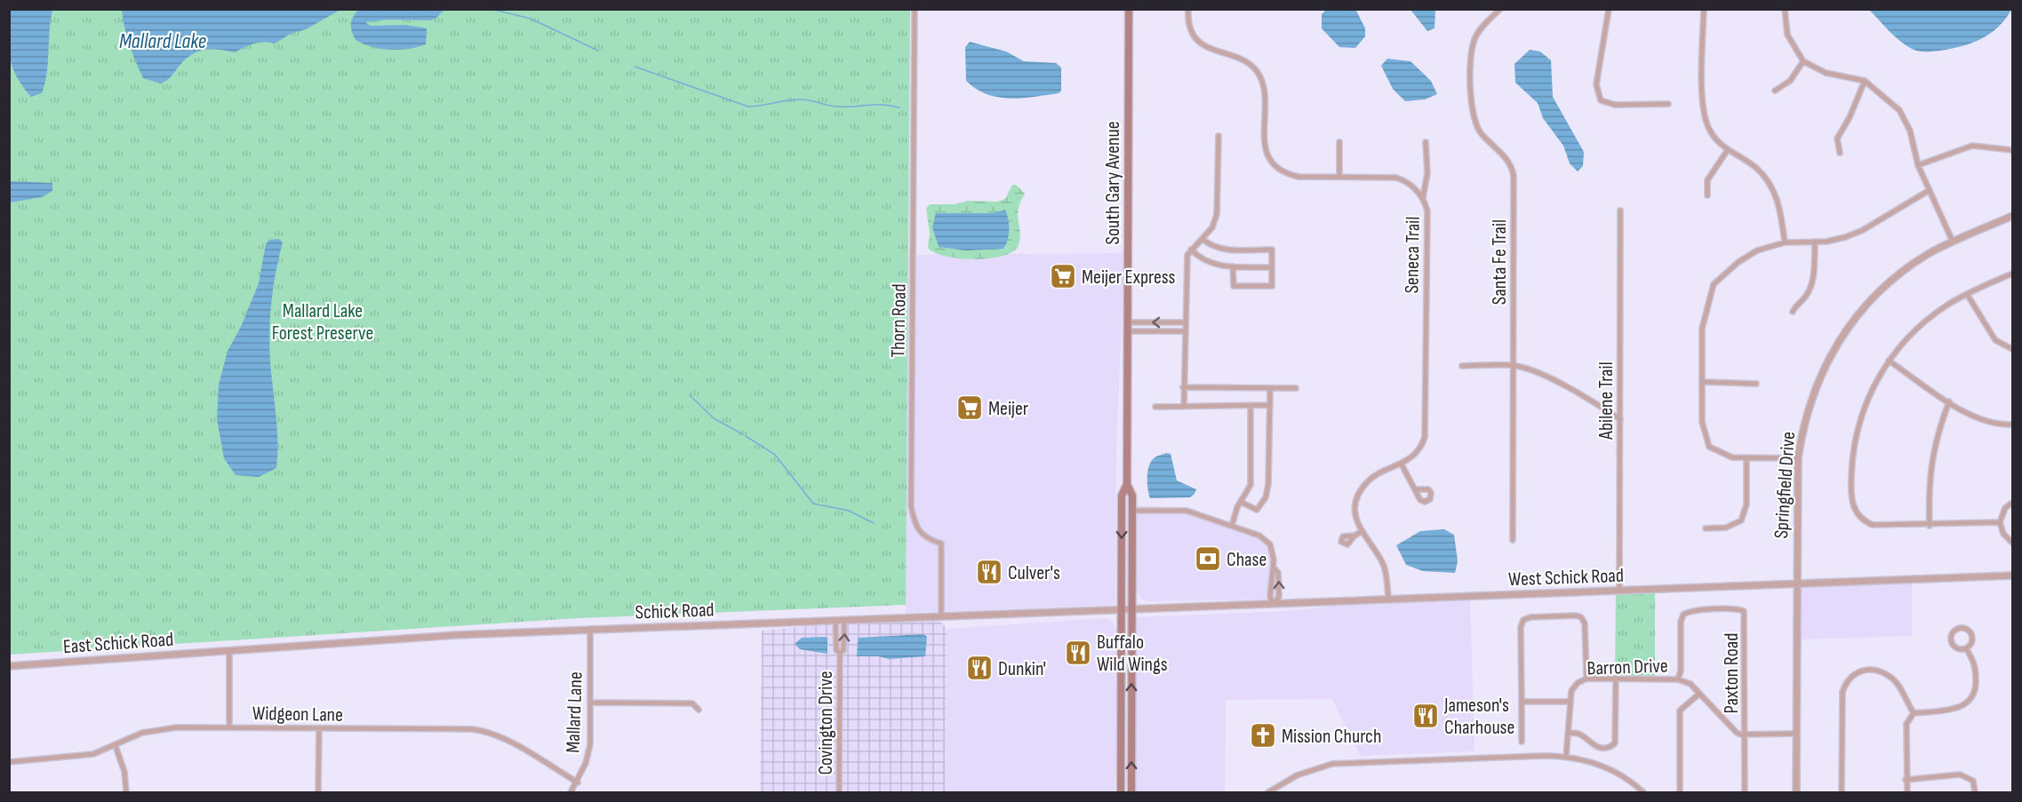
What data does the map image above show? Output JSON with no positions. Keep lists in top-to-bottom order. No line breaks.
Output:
{"streets":{"main road":["South Gary Avenue"],"street":["Seneca Trail","Santa Fe Trail","Thorn Road","Abilene Trail","Springfield Drive","West Schick Road","Schick Road","East Schick Road","Barron Drive","Paxton Road","Mallard Lane","Widgeon Lane","Covington Drive"]},"crossings":[["South Gary Avenue","West Schick Road"],["South Gary Avenue","Schick Road"],["Seneca Trail","West Schick Road"],["Thorn Road","Schick Road"],["Abilene Trail","West Schick Road"],["Springfield Drive","West Schick Road"],["West Schick Road","Schick Road"],["Schick Road","East Schick Road"],["Schick Road","Mallard Lane"],["Schick Road","Covington Drive"],["Barron Drive","Paxton Road"],["Mallard Lane","Widgeon Lane"]],"water":["Mallard Lake"],"parks":["Mallard Lake Forest Preserve"],"places":{"supermarket":["Meijer Express","Meijer"],"bank":["Chase"],"restaurant":["Culver's","Buffalo Wild Wings","Dunkin'","Jameson's Charhouse"],"church":["Mission Church"]}}
